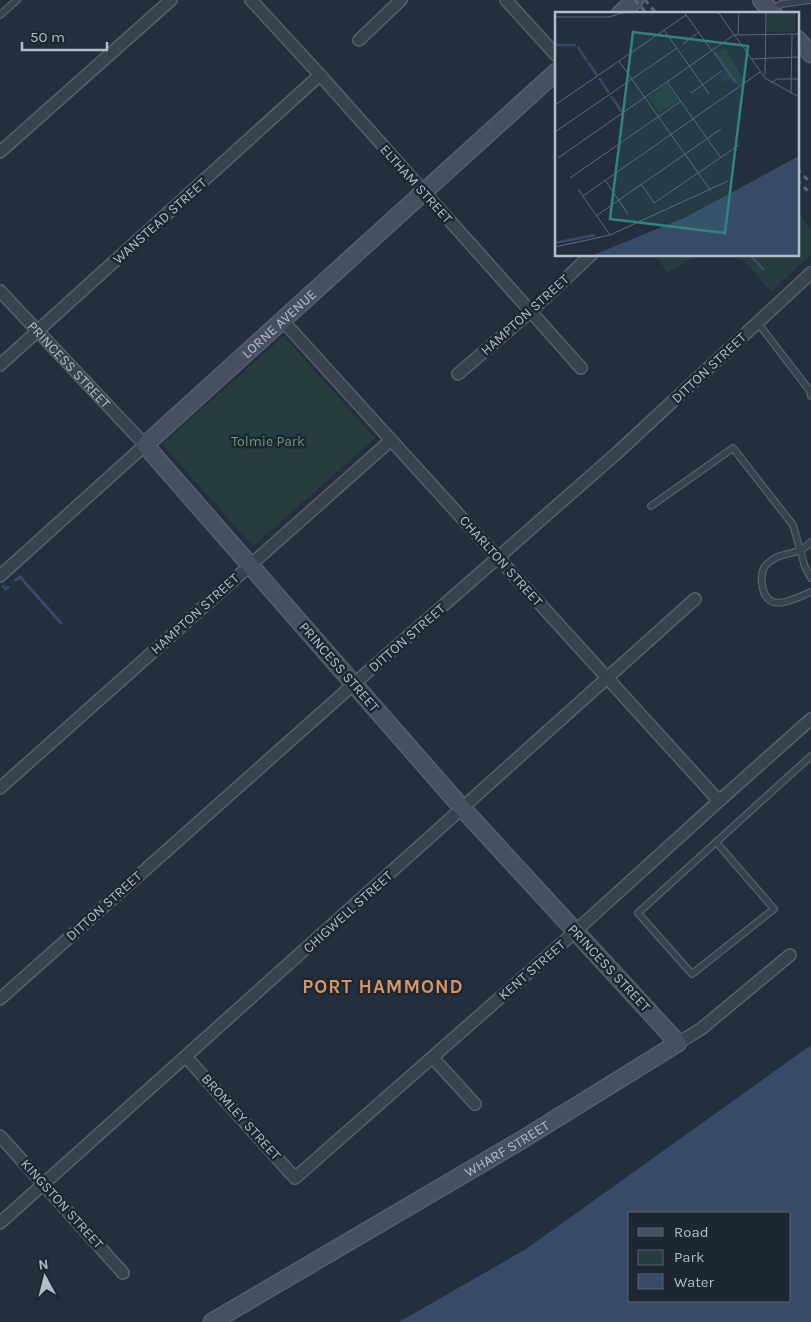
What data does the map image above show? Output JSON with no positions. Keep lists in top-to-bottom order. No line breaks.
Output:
{"streets":{"street":["ELTHAM STREET","WANSTEAD STREET","HAMPTON STREET","LORNE AVENUE","PRINCESS STREET","DITTON STREET","CHARLTON STREET","CHIGWELL STREET","KENT STREET","BROMLEY STREET","WHARF STREET","KINGSTON STREET"]},"crossings":[["ELTHAM STREET","WANSTEAD STREET"],["ELTHAM STREET","HAMPTON STREET"],["ELTHAM STREET","LORNE AVENUE"],["WANSTEAD STREET","PRINCESS STREET"],["HAMPTON STREET","PRINCESS STREET"],["HAMPTON STREET","CHARLTON STREET"],["LORNE AVENUE","PRINCESS STREET"],["LORNE AVENUE","CHARLTON STREET"],["PRINCESS STREET","DITTON STREET"],["PRINCESS STREET","CHIGWELL STREET"],["PRINCESS STREET","KENT STREET"],["PRINCESS STREET","WHARF STREET"],["DITTON STREET","CHARLTON STREET"],["CHARLTON STREET","CHIGWELL STREET"],["CHARLTON STREET","KENT STREET"],["CHIGWELL STREET","BROMLEY STREET"],["CHIGWELL STREET","KINGSTON STREET"],["KENT STREET","BROMLEY STREET"]],"districts":["PORT HAMMOND"],"parks":["Tolmie Park"],"legend":["Road","Park","Water"],"scale_bar":"50 m","north":"top"}
